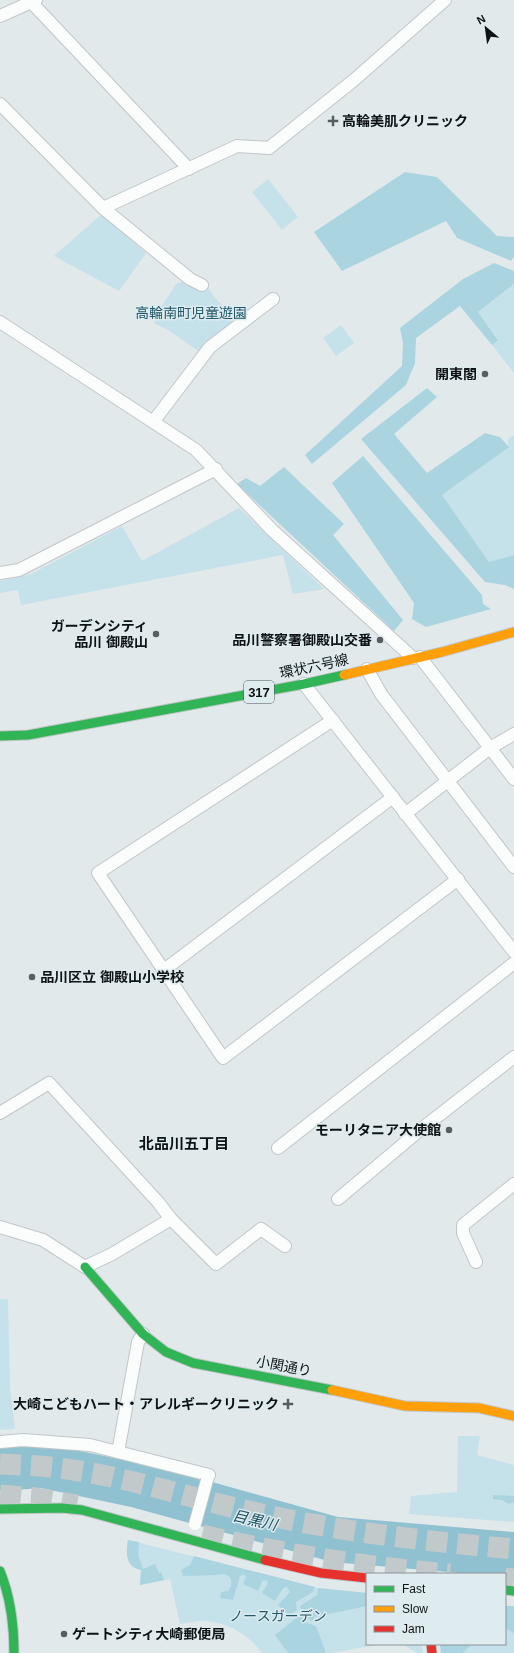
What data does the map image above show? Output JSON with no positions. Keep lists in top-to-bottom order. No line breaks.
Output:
{"streets":{"street":["環状六号線","317","小関通り"]},"districts":["北品川五丁目"],"water":["目黒川"],"parks":["高輪南町児童遊園","ノースガーデン"],"places":{"health":["高輪美肌クリニック","大崎こどもハート・アレルギークリニック"],"other":["開東閣","ガーデンシティ 品川 御殿山","品川警察署御殿山交番","品川区立 御殿山小学校","モーリタニア大使館","ゲートシティ大崎郵便局"]},"legend":["Fast","Slow","Jam"],"north":"top left"}
